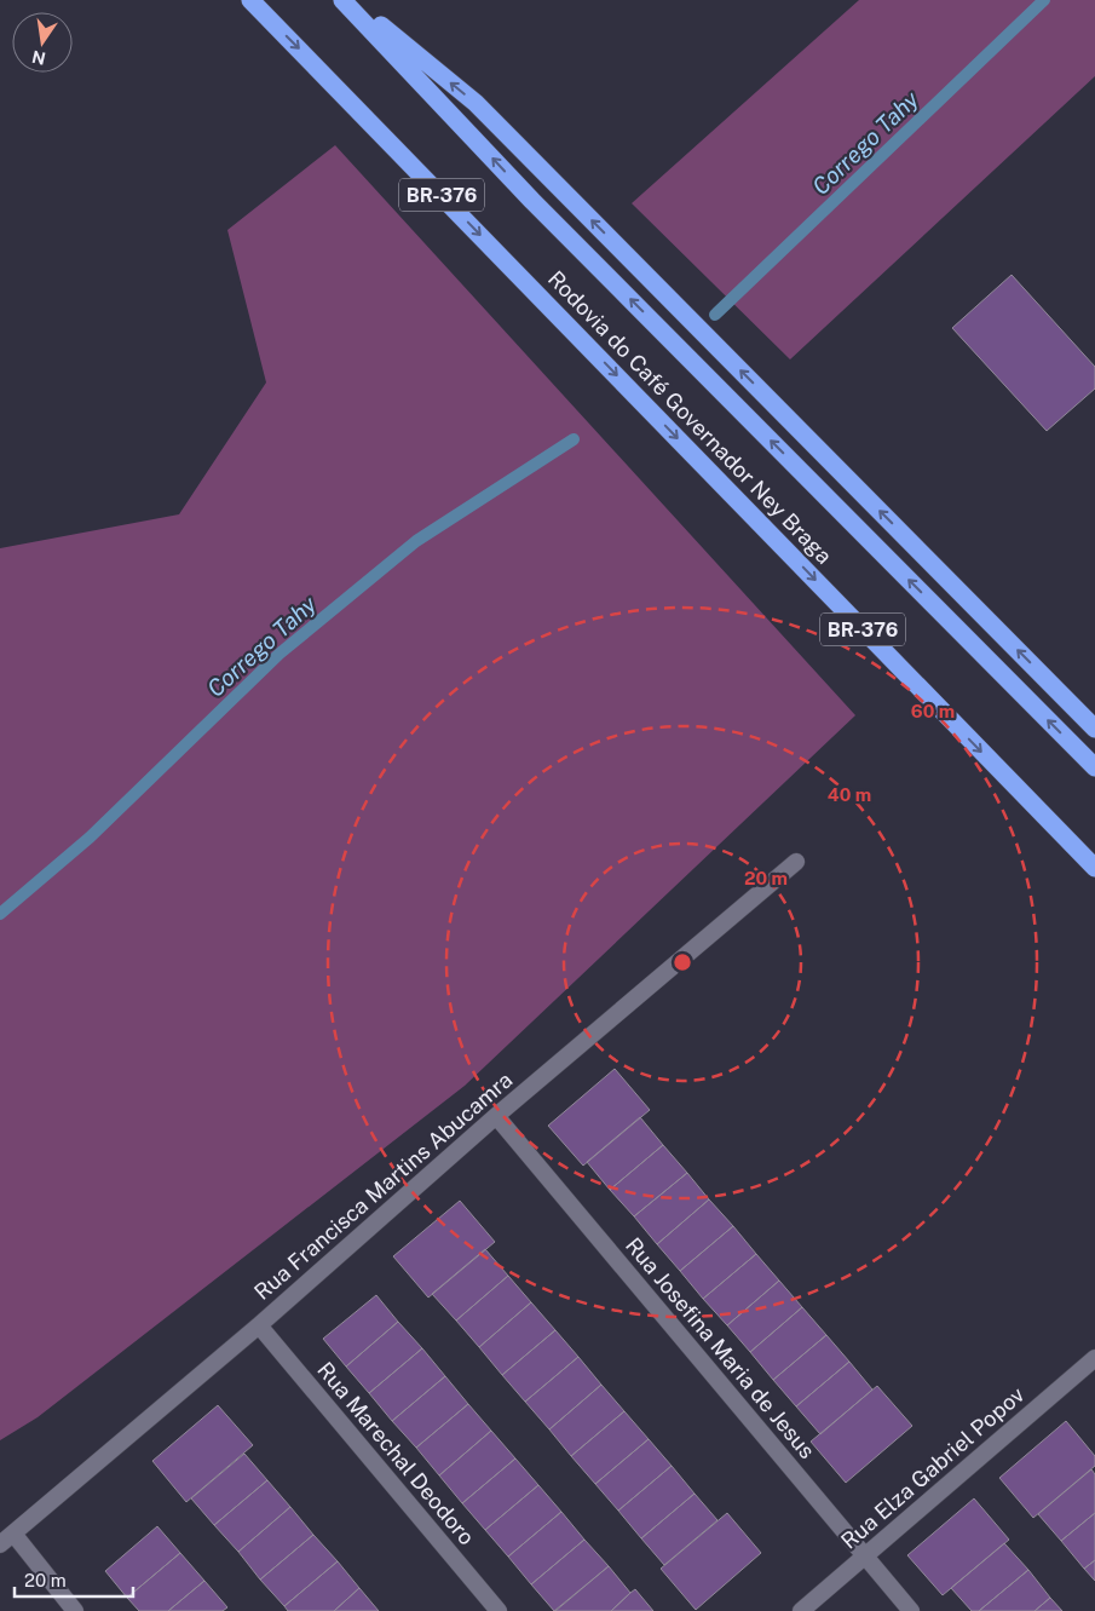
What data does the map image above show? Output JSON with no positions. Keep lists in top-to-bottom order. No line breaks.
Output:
{"streets":{"highway":["BR-376","Rodovia do Café Governador Ney Braga"],"street":["Rua Francisca Martins Abucamra","Rua Josefina Maria de Jesus","Rua Marechal Deodoro","Rua Elza Gabriel Popov"]},"crossings":[["Rua Francisca Martins Abucamra","Rua Josefina Maria de Jesus"],["Rua Francisca Martins Abucamra","Rua Marechal Deodoro"],["Rua Josefina Maria de Jesus","Rua Elza Gabriel Popov"]],"water":["Corrego Tahy"],"scale_bar":"20 m","north":"bottom","rings":["60 m","40 m","20 m"]}
